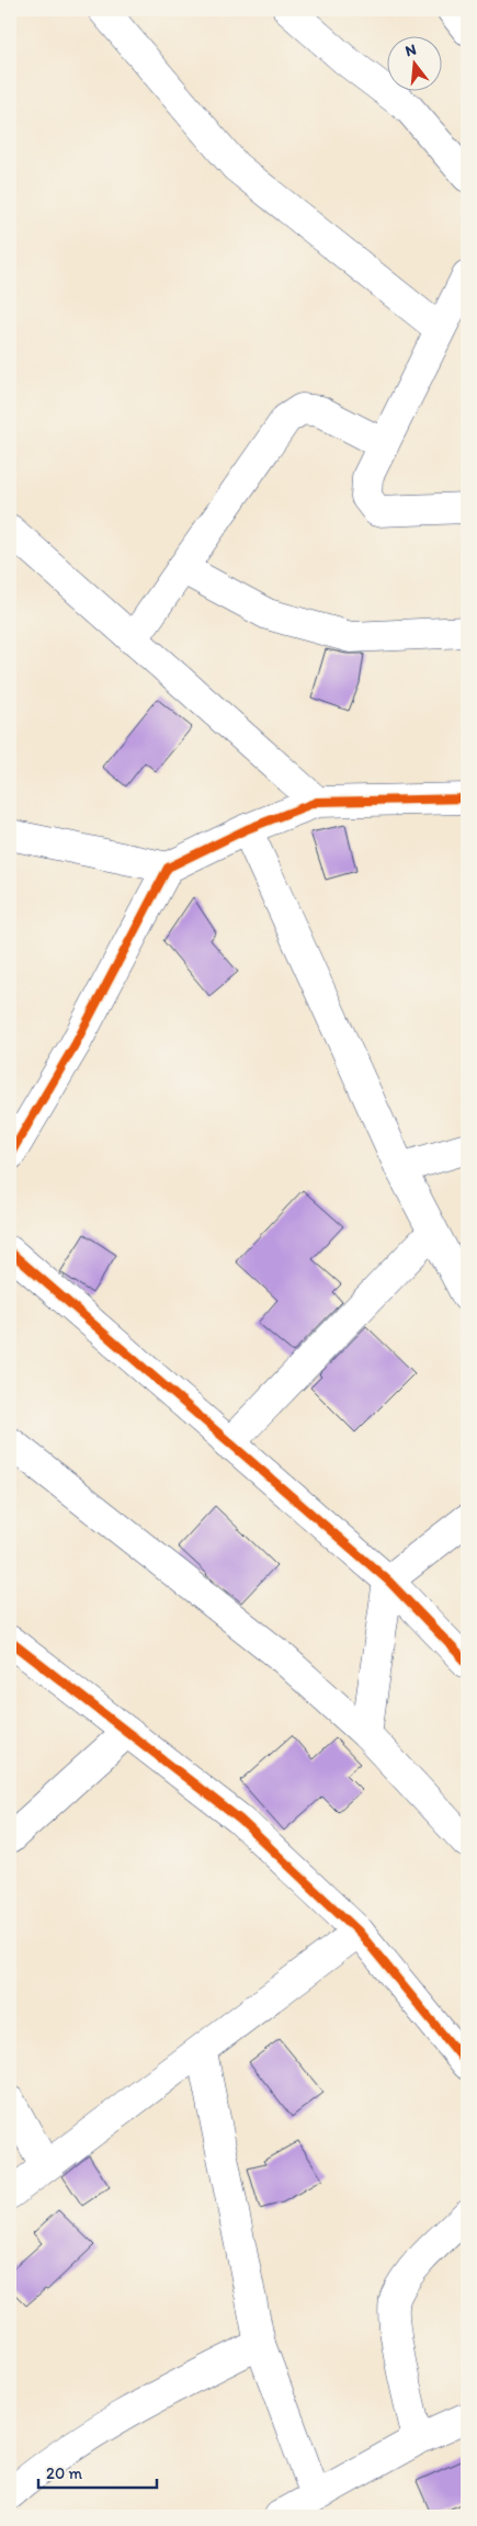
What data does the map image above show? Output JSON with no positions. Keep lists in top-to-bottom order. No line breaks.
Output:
{"scale_bar":"20 m","north":"top"}
